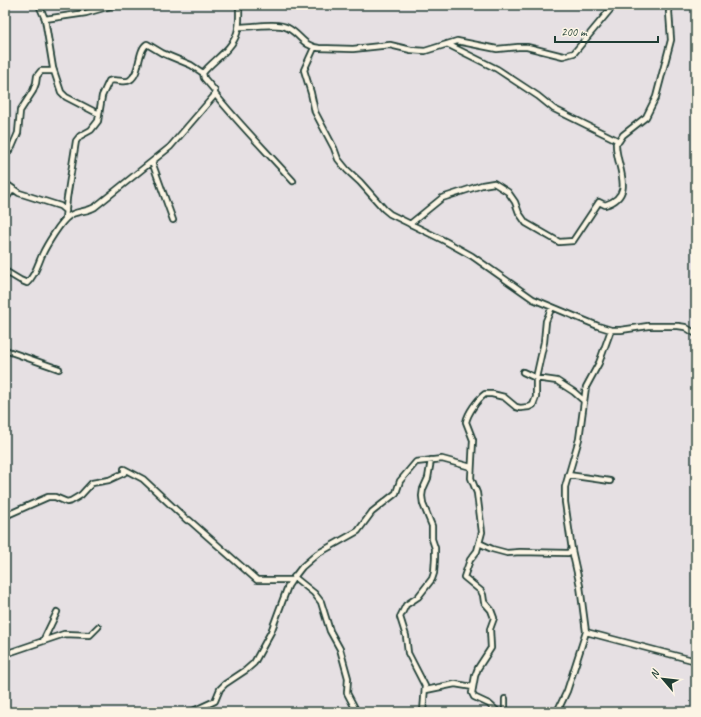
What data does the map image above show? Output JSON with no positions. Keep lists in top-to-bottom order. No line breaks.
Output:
{"scale_bar":"200 m","north":"top left"}
